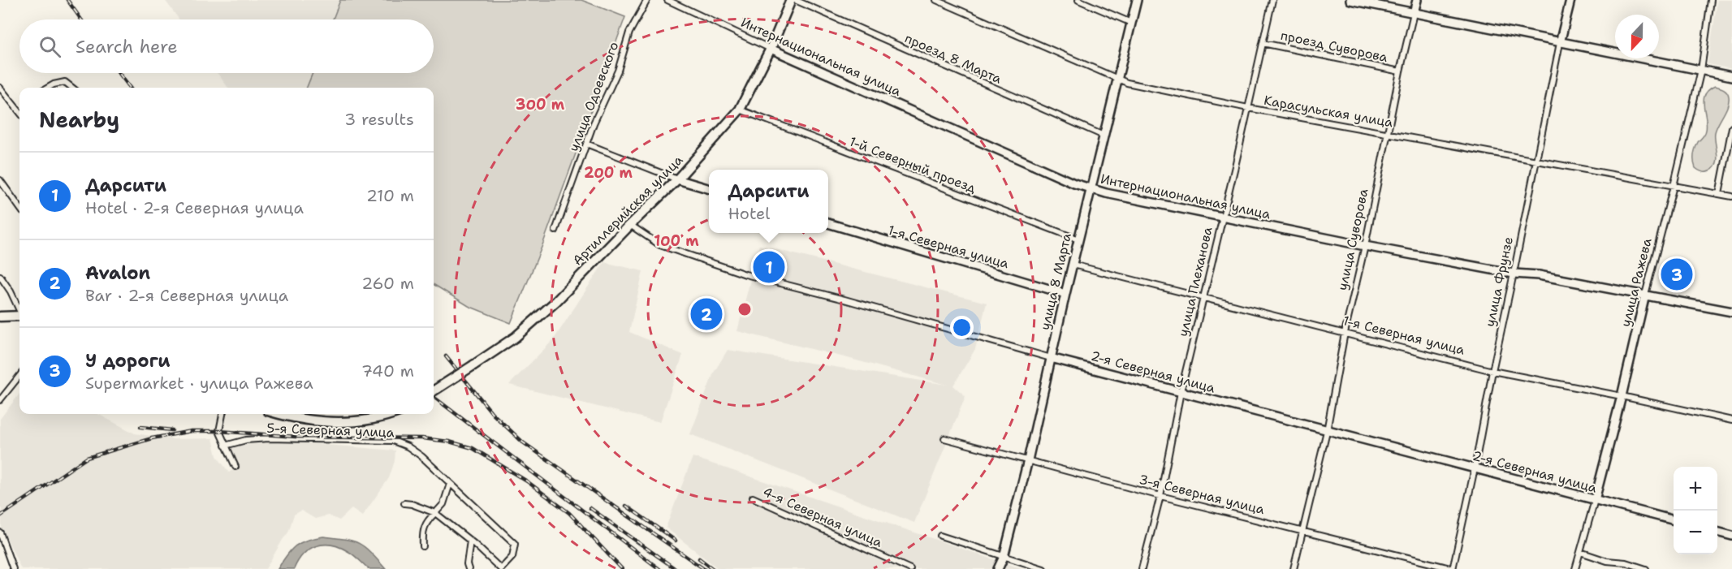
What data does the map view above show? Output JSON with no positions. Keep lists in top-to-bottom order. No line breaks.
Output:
{"streets":{"main road":["Артиллерийская улица"],"street":["проезд Суворова","Интернациональная улица","проезд 8 Марта","улица Одоевского","Карасульская улица","1-й Северный проезд","улица Суворова","1-я Северная улица","улица 8 Марта","улица Плеханова","улица Фрунзе","улица Ражева","2-я Северная улица","5-я Северная улица","3-я Северная улица","4-я Северная улица"]},"crossings":[["проезд Суворова","улица Суворова"],["проезд Суворова","улица Плеханова"],["Интернациональная улица","Артиллерийская улица"],["Интернациональная улица","улица Суворова"],["Интернациональная улица","улица 8 Марта"],["Интернациональная улица","улица Плеханова"],["Интернациональная улица","улица Фрунзе"],["Интернациональная улица","улица Ражева"],["проезд 8 Марта","улица 8 Марта"],["Карасульская улица","улица Суворова"],["Карасульская улица","улица 8 Марта"],["Карасульская улица","улица Плеханова"],["Карасульская улица","улица Фрунзе"],["Карасульская улица","улица Ражева"],["1-й Северный проезд","Артиллерийская улица"],["1-й Северный проезд","улица 8 Марта"],["Артиллерийская улица","2-я Северная улица"],["улица Суворова","1-я Северная улица"],["улица Суворова","2-я Северная улица"],["улица Суворова","3-я Северная улица"],["1-я Северная улица","улица 8 Марта"],["1-я Северная улица","улица Плеханова"],["1-я Северная улица","улица Фрунзе"],["1-я Северная улица","улица Ражева"],["улица 8 Марта","2-я Северная улица"],["улица 8 Марта","3-я Северная улица"],["улица Плеханова","2-я Северная улица"],["улица Плеханова","3-я Северная улица"],["улица Фрунзе","2-я Северная улица"],["улица Фрунзе","3-я Северная улица"],["улица Ражева","2-я Северная улица"]],"north":"bottom","page":{"search":"Search here","heading":["Nearby","3 results"],"list":[{"mark":"1","name":"Дарсити","note":"Hotel · 2-я Северная улица","value":"210 m"},{"mark":"2","name":"Avalon","note":"Bar · 2-я Северная улица","value":"260 m"},{"mark":"3","name":"У дороги","note":"Supermarket · улица Ражева","value":"740 m"}],"popup":["Дарсити","Hotel"],"pins":["1","3","2"],"map_buttons":["+","−"]},"rings":["300 m","200 m","100 m"]}
